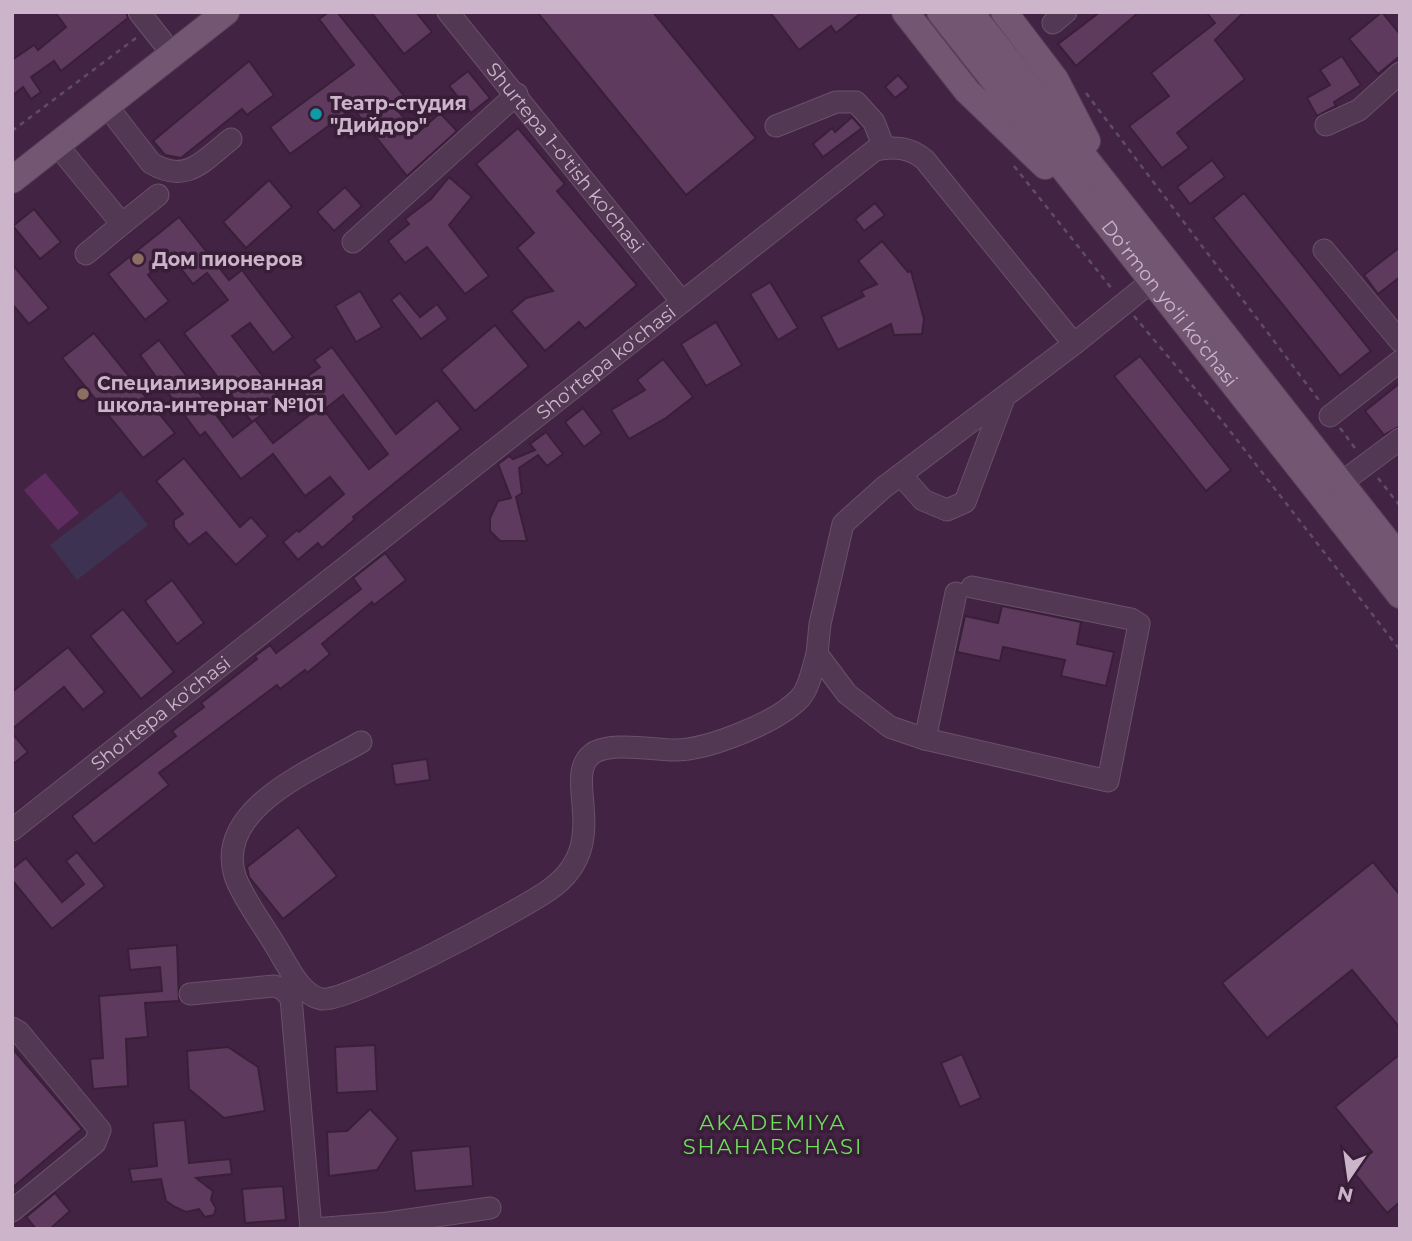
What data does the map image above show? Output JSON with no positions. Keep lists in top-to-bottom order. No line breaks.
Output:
{"streets":{"main road":["Do‘rmon yo‘li ko‘chasi"],"street":["Shurtepa 1-o'tish ko'chasi","Sho'rtepa ko'chasi"]},"crossings":[["Shurtepa 1-o'tish ko'chasi","Sho'rtepa ko'chasi"]],"districts":["AKADEMIYA SHAHARCHASI"],"places":["Театр-студия \"Дийдор\"","Дом пионеров","Специализированная школа-интернат №101"],"north":"bottom"}
